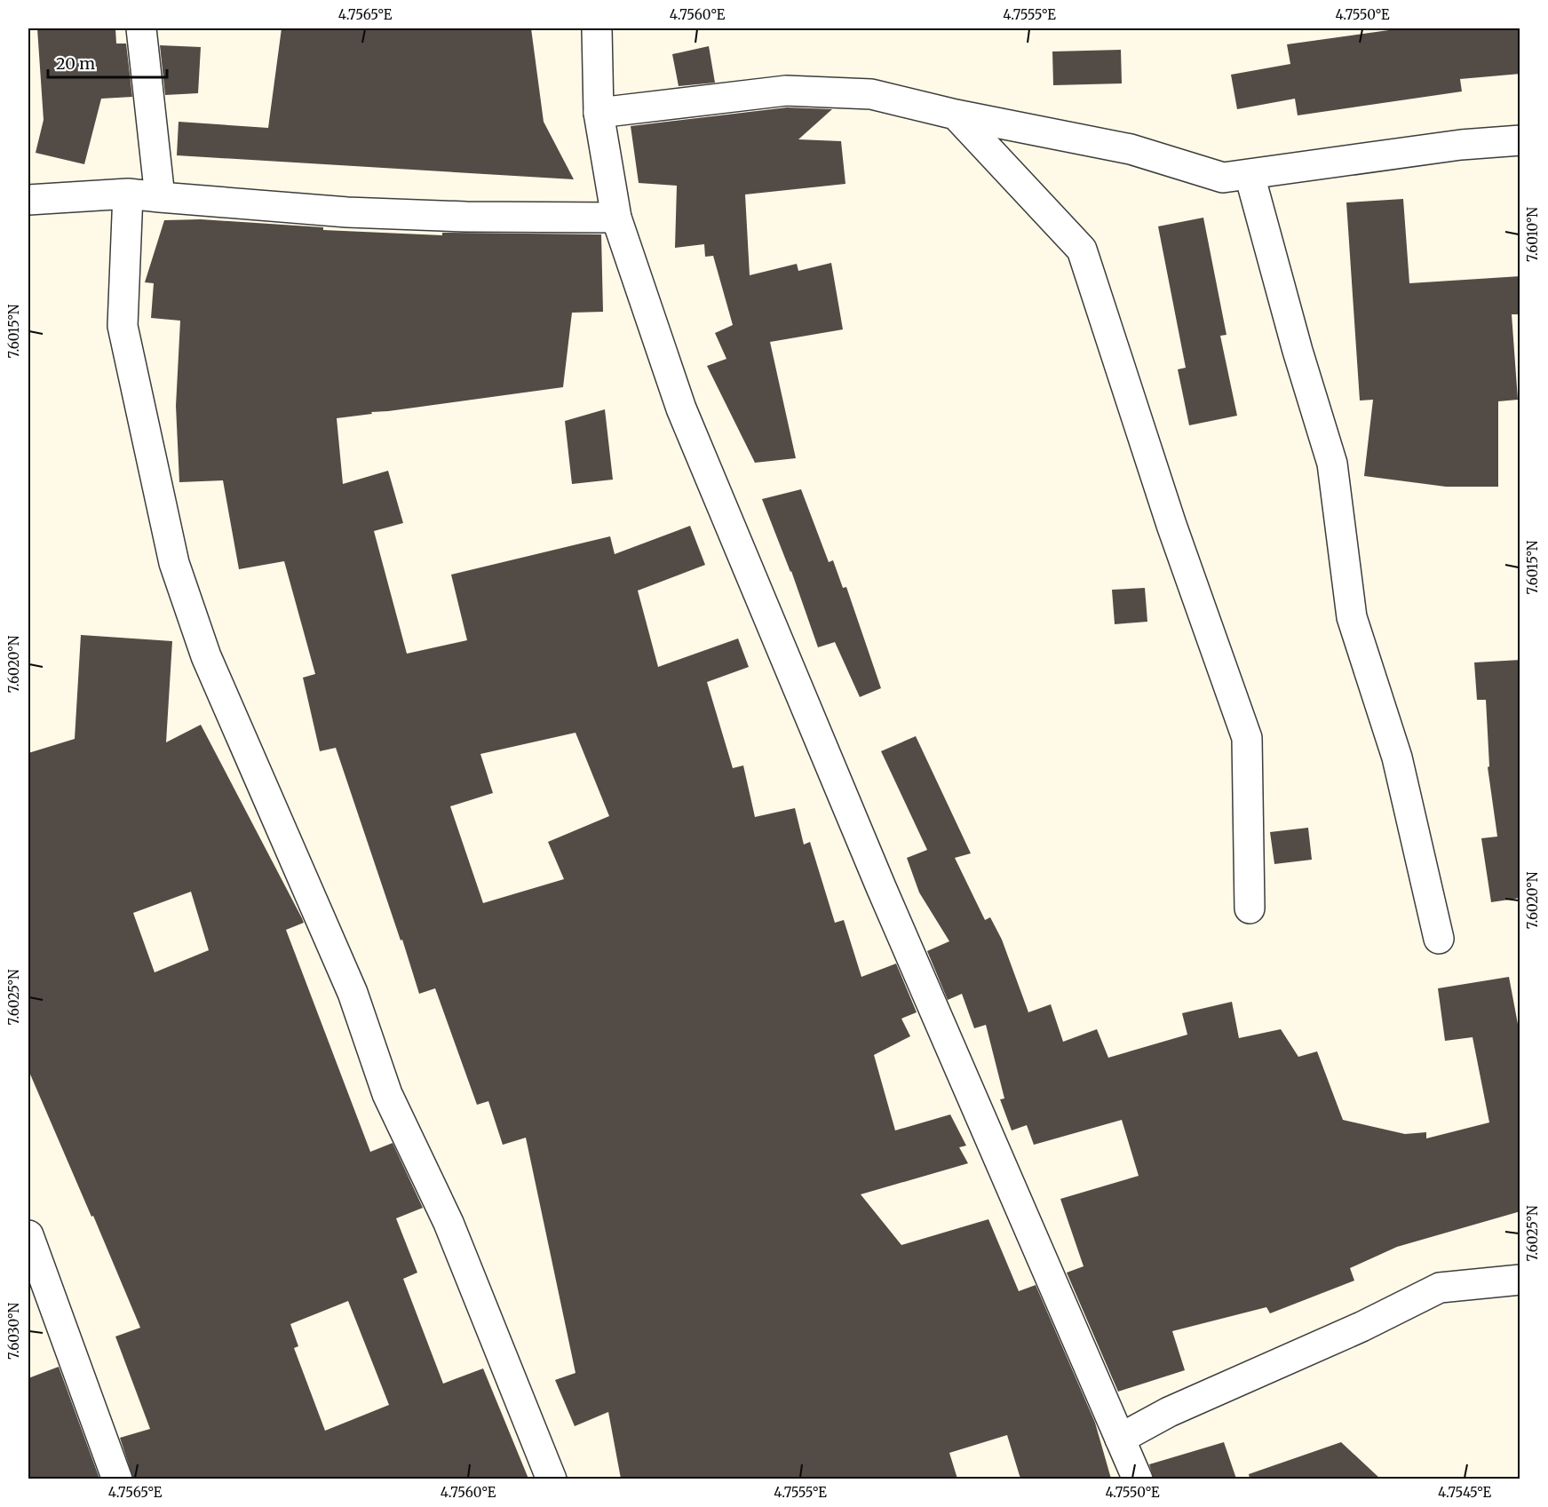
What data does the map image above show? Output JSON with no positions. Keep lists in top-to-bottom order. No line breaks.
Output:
{"scale_bar":"20 m","coordinates":["4.7565°E","4.7560°E","4.7555°E","4.7550°E","7.6010°N","7.6015°N","7.6020°N","7.6025°N","7.6030°N","4.7545°E"]}
